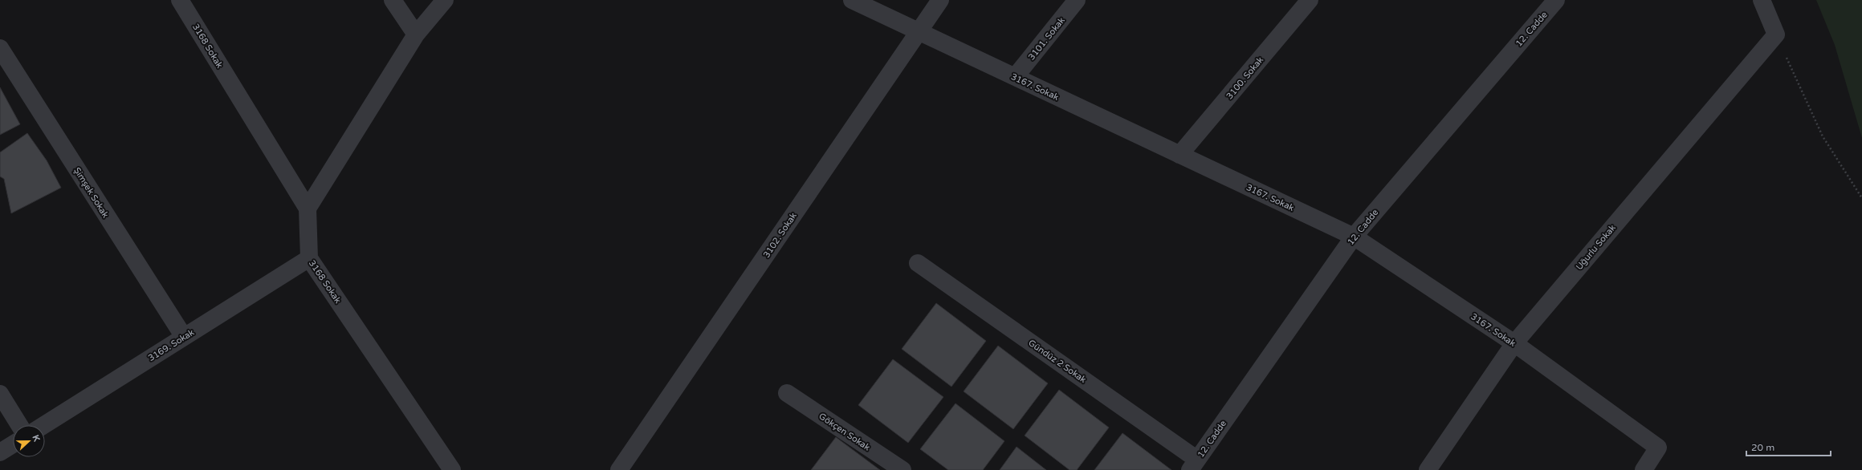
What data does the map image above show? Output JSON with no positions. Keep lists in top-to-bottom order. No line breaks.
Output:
{"streets":{"street":["12. Cadde","3101. Sokak","3168 Sokak","3100. Sokak","3167. Sokak","Şimşek Sokak","3102. Sokak","Uğurlu Sokak","3169. Sokak","Gündüz 2 Sokak","Gökçen Sokak"]},"crossings":[["12. Cadde","3167. Sokak"],["12. Cadde","Gündüz 2 Sokak"],["3101. Sokak","3167. Sokak"],["3168 Sokak","3169. Sokak"],["3100. Sokak","3167. Sokak"],["3167. Sokak","3102. Sokak"],["3167. Sokak","Uğurlu Sokak"],["Şimşek Sokak","3169. Sokak"]],"scale_bar":"20 m","north":"right"}
